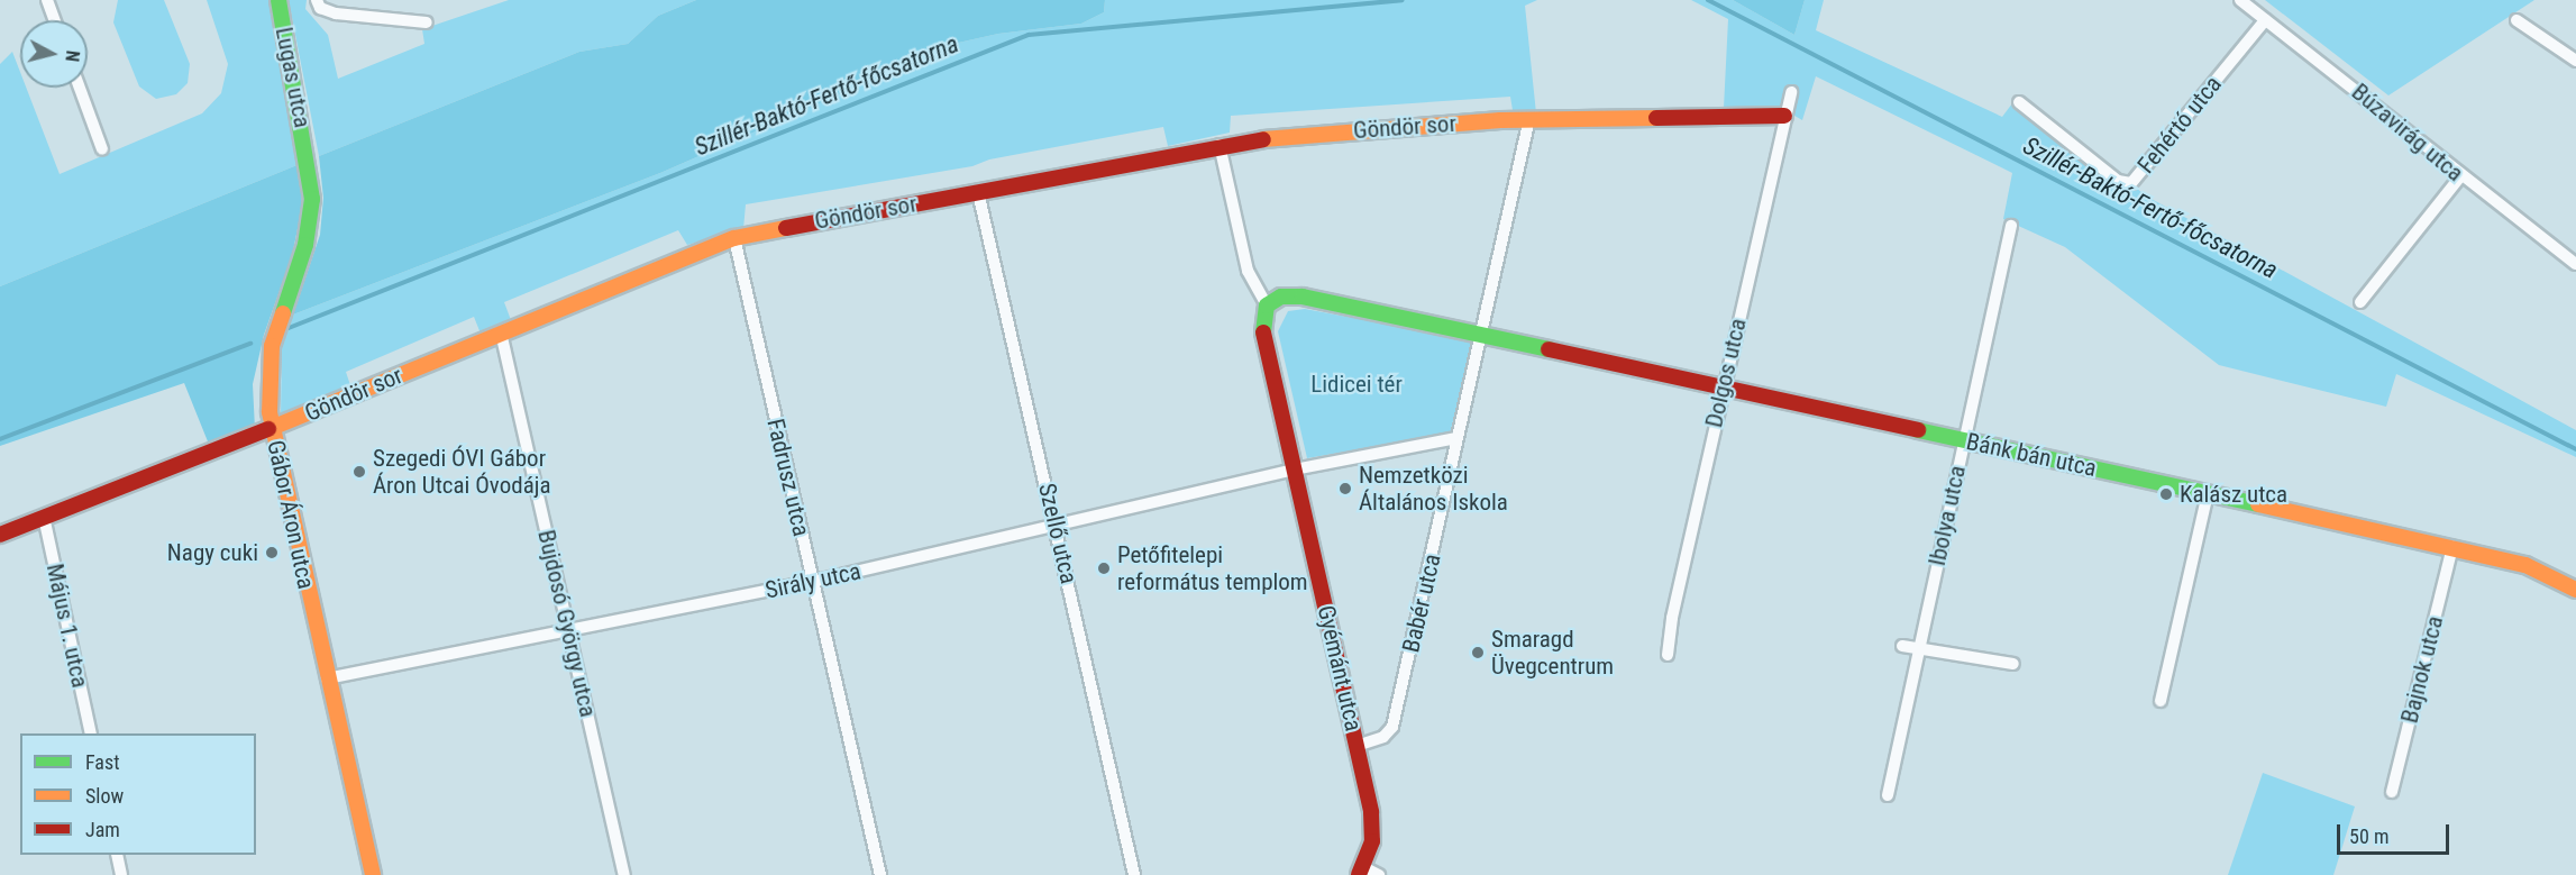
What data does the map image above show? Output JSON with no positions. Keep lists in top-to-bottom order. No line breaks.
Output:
{"streets":{"street":["Lugas utca","Fehértó utca","Göndör sor","Búzavirág utca","Dolgos utca","Bánk bán utca","Fadrusz utca","Gábor Áron utca","Ibolya utca","Szellő utca","Sirály utca","Babér utca","Bujdosó György utca","Május 1. utca","Gyémánt utca","Bajnok utca"]},"crossings":[["Lugas utca","Gábor Áron utca"],["Fehértó utca","Búzavirág utca"],["Göndör sor","Dolgos utca"],["Göndör sor","Fadrusz utca"],["Göndör sor","Gábor Áron utca"],["Göndör sor","Szellő utca"],["Göndör sor","Bujdosó György utca"],["Göndör sor","Május 1. utca"],["Dolgos utca","Bánk bán utca"],["Bánk bán utca","Ibolya utca"],["Bánk bán utca","Bajnok utca"],["Fadrusz utca","Sirály utca"],["Gábor Áron utca","Sirály utca"],["Szellő utca","Sirály utca"],["Sirály utca","Bujdosó György utca"],["Sirály utca","Gyémánt utca"],["Babér utca","Gyémánt utca"]],"water":["Szillér-Baktó-Fertő-főcsatorna"],"parks":["Lidicei tér"],"places":["Szegedi ÓVI Gábor Áron Utcai Óvodája","Nemzetközi Általános Iskola","Kalász utca","Nagy cuki","Petőfitelepi református templom","Smaragd Üvegcentrum"],"legend":["Fast","Slow","Jam"],"scale_bar":"50 m","north":"right"}
